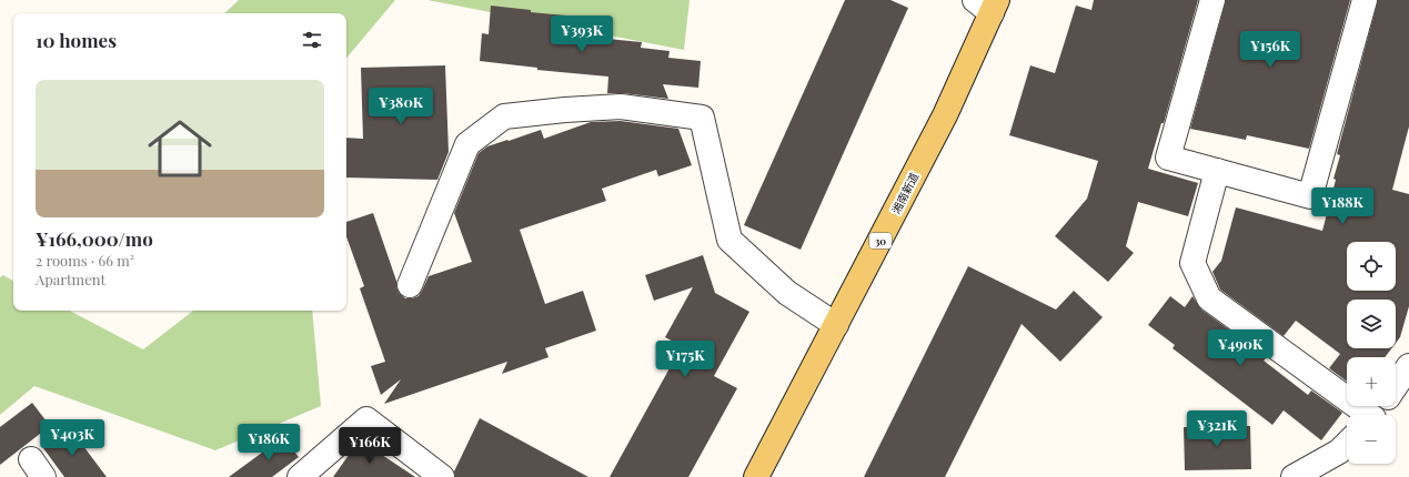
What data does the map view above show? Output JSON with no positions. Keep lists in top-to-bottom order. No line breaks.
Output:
{"streets":{"main road":["湘南新道","30"]},"page":{"heading":"10 homes","price":["¥393K","¥156K","¥380K","¥188K","¥490K","¥175K","¥321K","¥403K","¥186K","¥166K"],"list":[{"name":"¥166,000/mo","note":"2 rooms · 66 m² · Apartment"}],"map_buttons":["+","−"]}}
